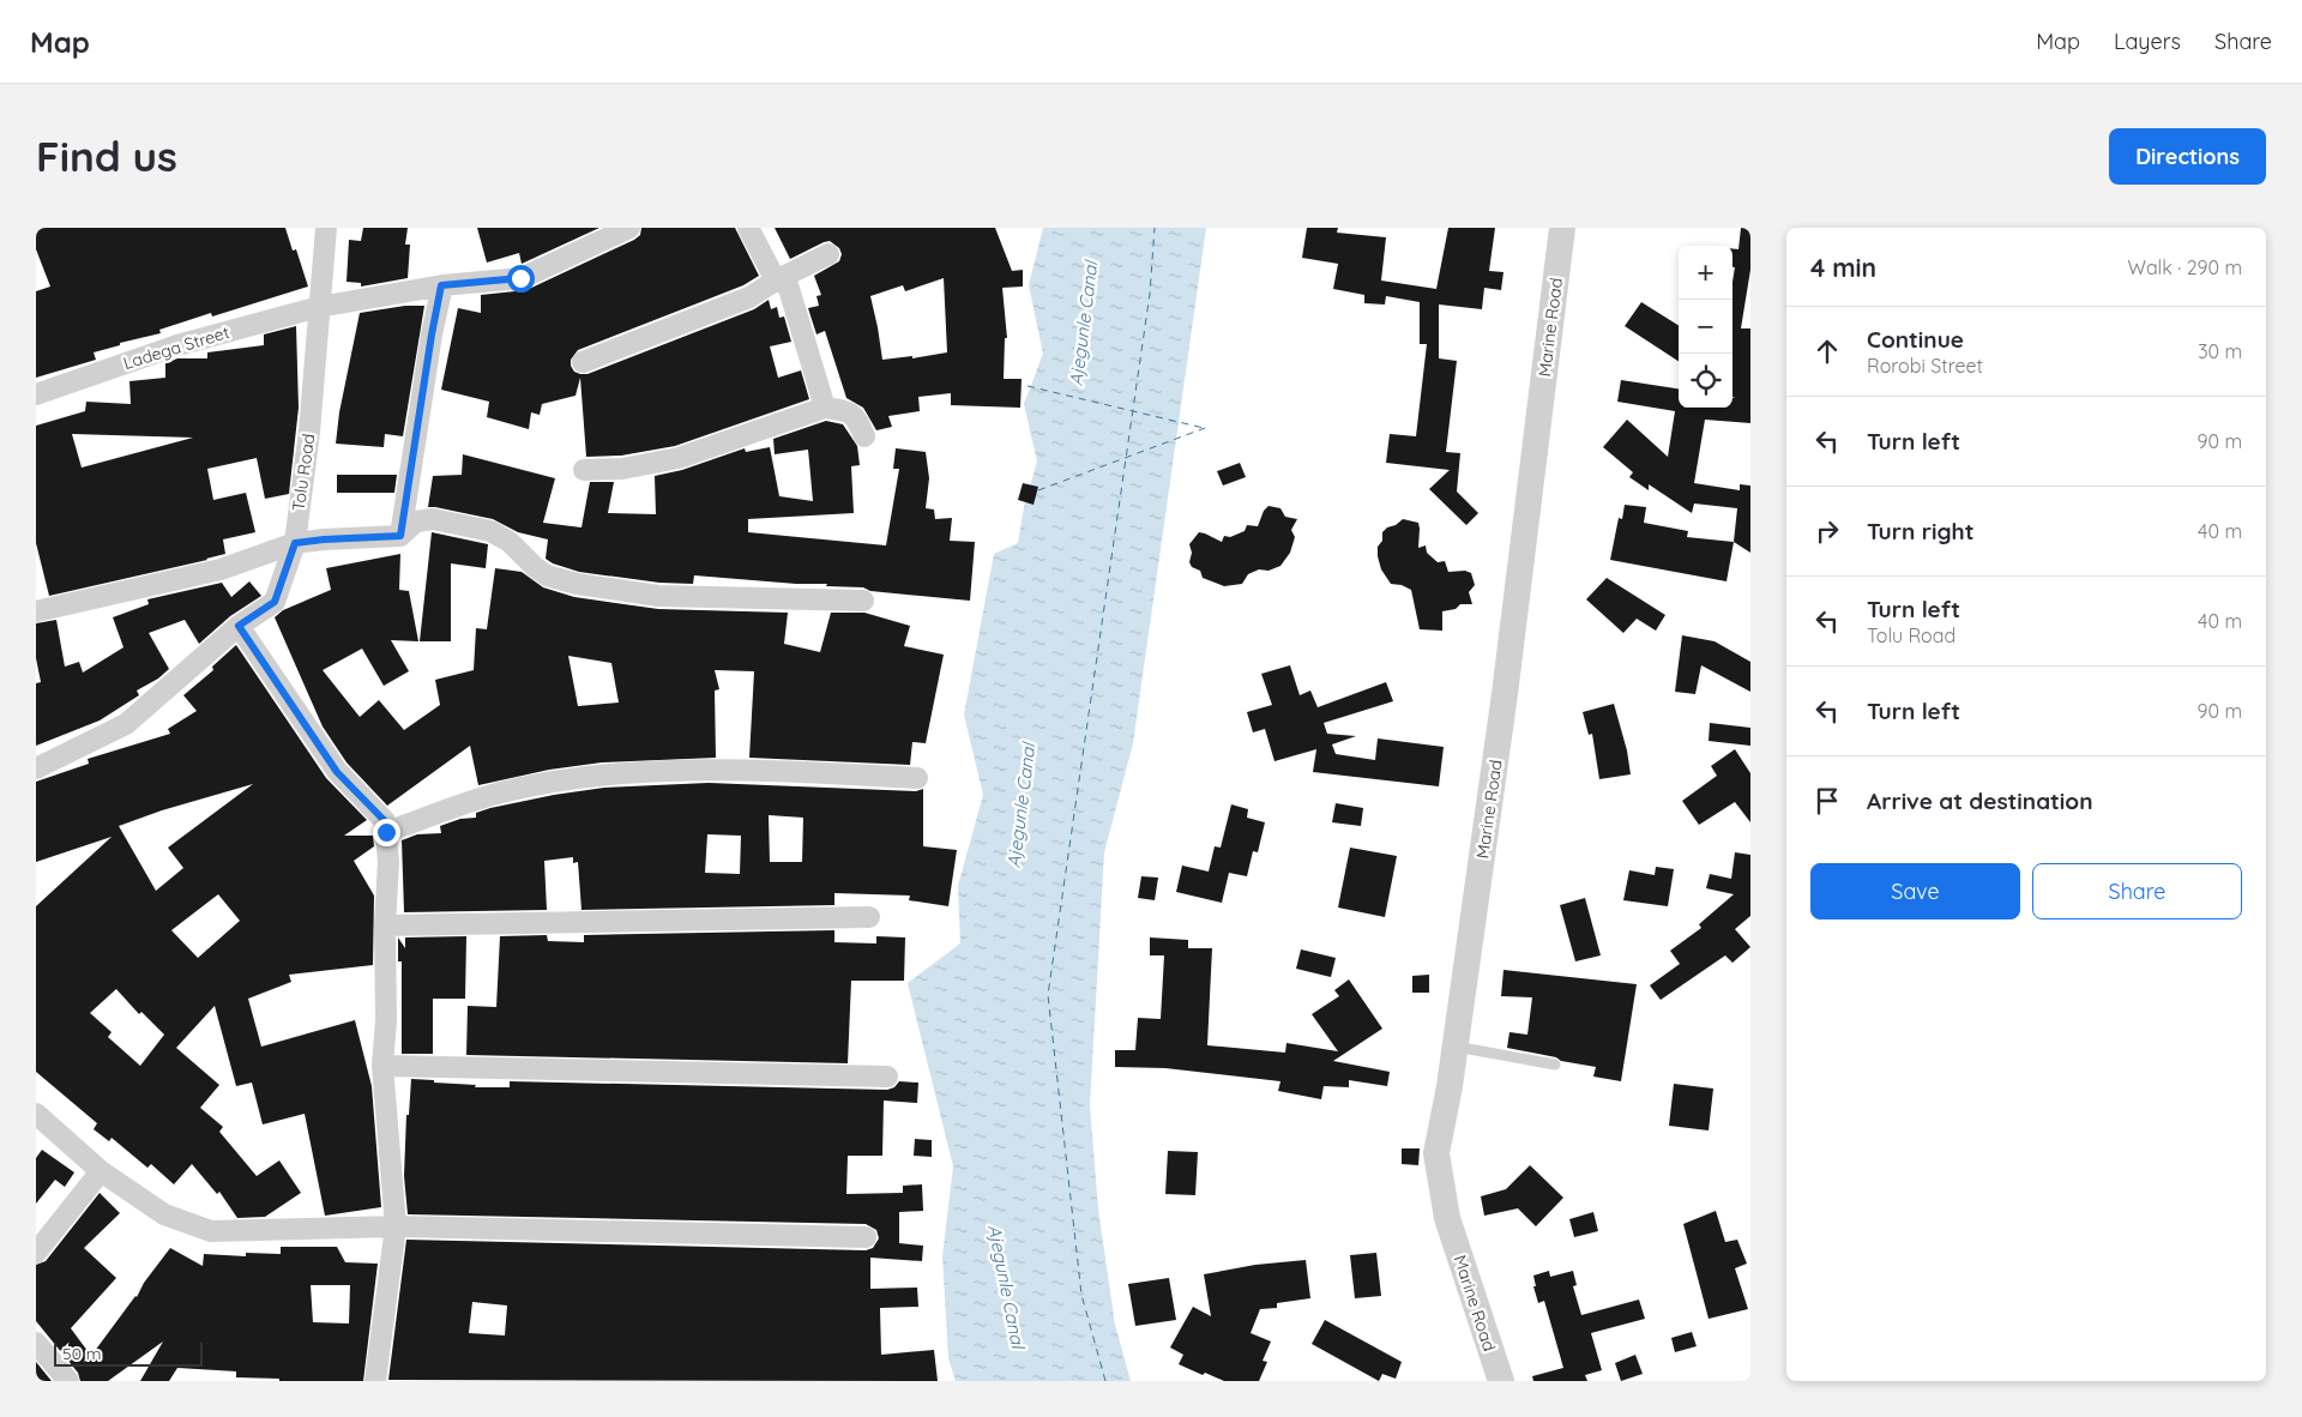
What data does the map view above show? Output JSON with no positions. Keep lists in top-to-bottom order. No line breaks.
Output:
{"streets":{"street":["Marine Road","Ladega Street","Tolu Road"]},"crossings":[["Ladega Street","Tolu Road"]],"water":["Ajegunle Canal"],"scale_bar":"50 m","page":{"header":"Map","nav":["Map","Layers","Share"],"buttons":["Directions",["Save","Share"]],"title":"Find us","heading":["4 min","Walk · 290 m"],"map_buttons":["+","−"],"list":[["Continue","Rorobi Street","30 m"],["Turn left","90 m"],["Turn right","40 m"],["Turn left","Tolu Road","40 m"],["Turn left","90 m"],"Arrive at destination"],"scale":"50 m"}}
